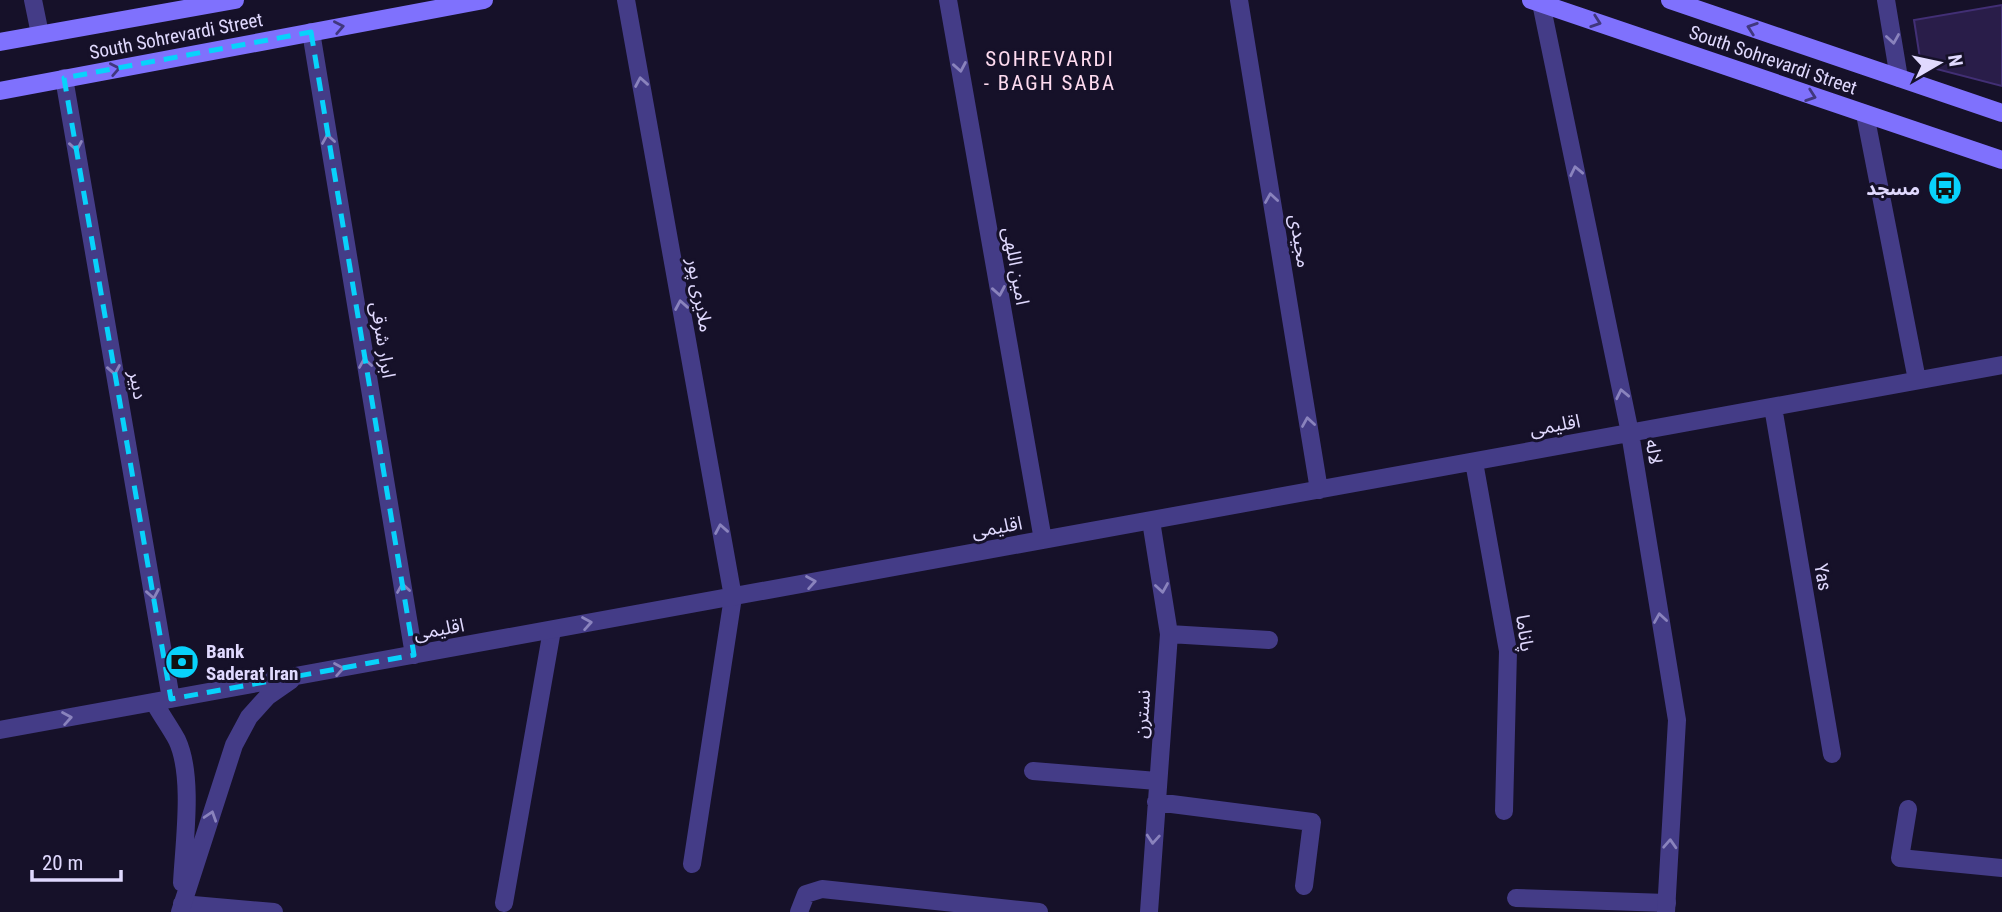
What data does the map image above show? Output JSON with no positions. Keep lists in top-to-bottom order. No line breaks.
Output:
{"streets":{"main road":["South Sohrevardi Street"],"street":["مجیدی","امین اللهی","ملایری پور","ابرار شرقی","دبیر","اقلیمی","لاله","Yas","پاناما","نسترن"]},"crossings":[["South Sohrevardi Street","ابرار شرقی"],["South Sohrevardi Street","دبیر"],["South Sohrevardi Street","لاله"],["مجیدی","اقلیمی"],["امین اللهی","اقلیمی"],["ملایری پور","اقلیمی"],["ابرار شرقی","اقلیمی"],["دبیر","اقلیمی"],["اقلیمی","لاله"],["اقلیمی","Yas"],["اقلیمی","پاناما"],["اقلیمی","نسترن"]],"one_way":["مجیدی","امین اللهی","ملایری پور","ابرار شرقی","دبیر","اقلیمی","لاله","نسترن"],"districts":["SOHREVARDI - BAGH SABA"],"places":{"bus stop":["مسجد"],"bank":["Bank Saderat Iran"]},"scale_bar":"20 m","north":"right"}
